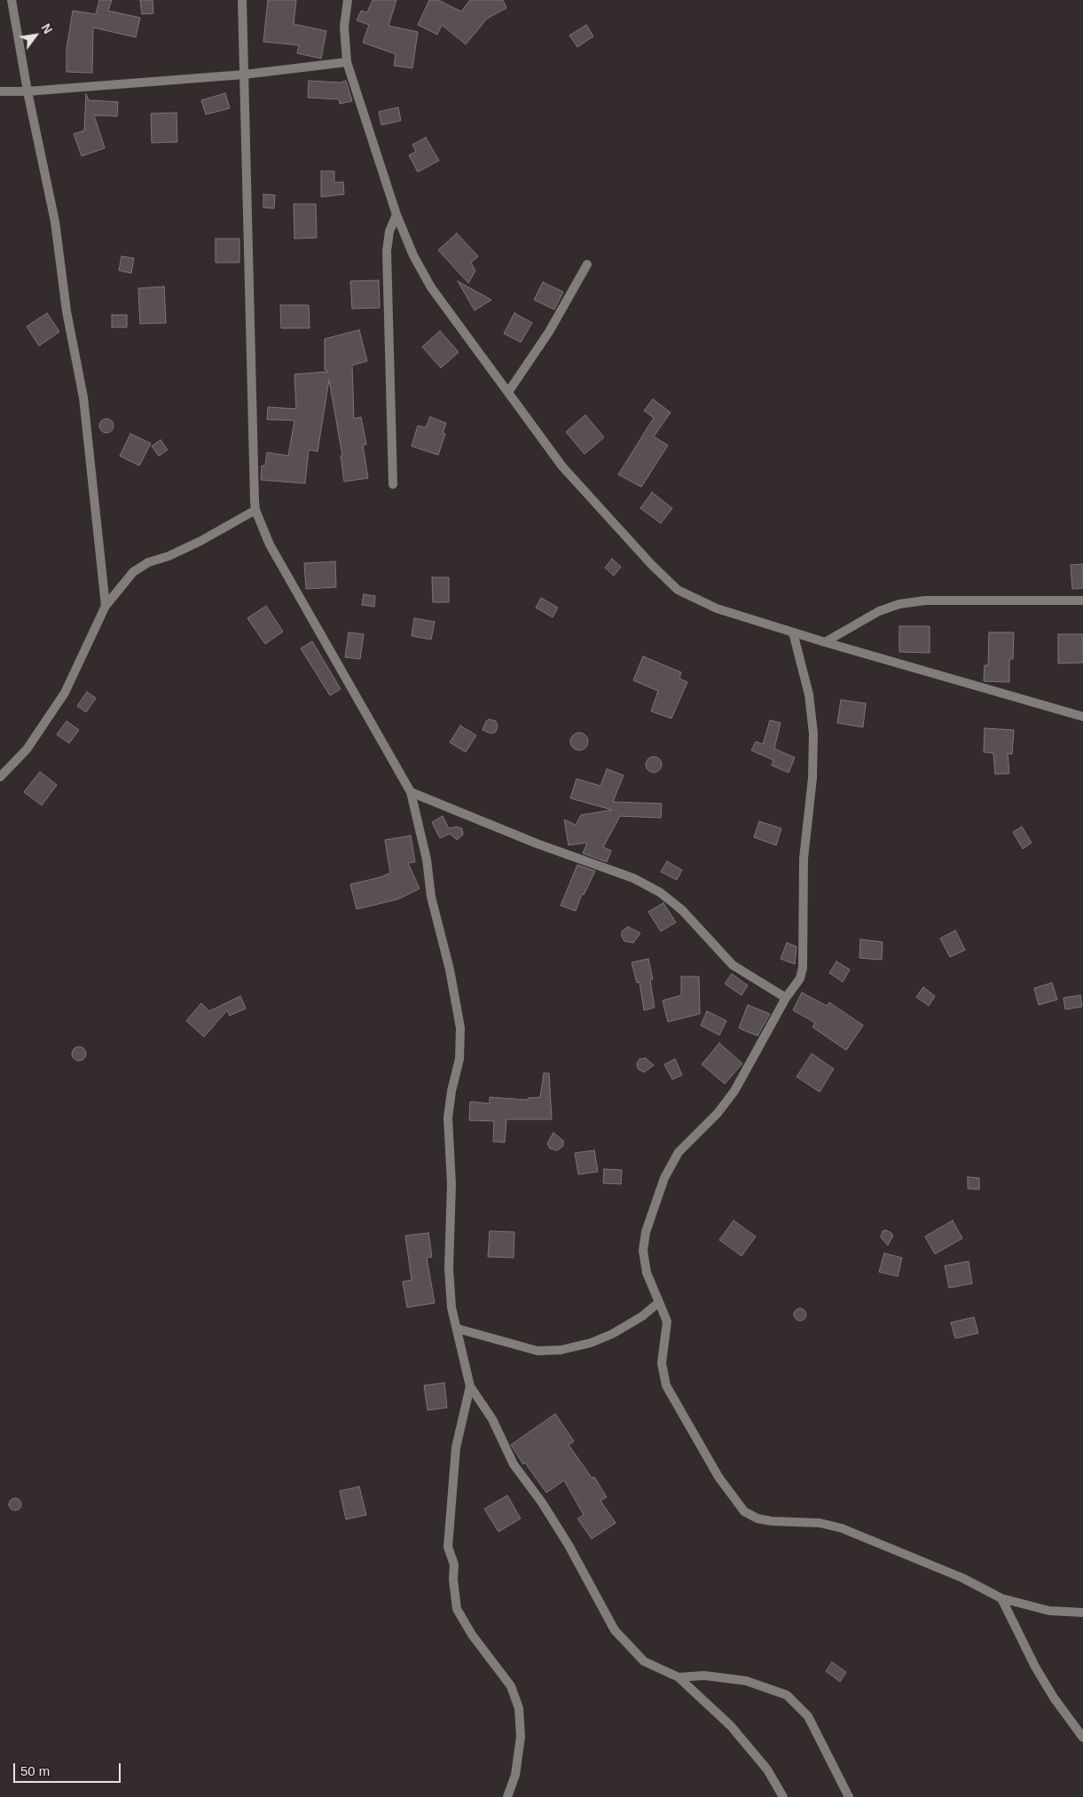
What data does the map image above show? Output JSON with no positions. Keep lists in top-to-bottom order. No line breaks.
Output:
{"scale_bar":"50 m","north":"top right"}
